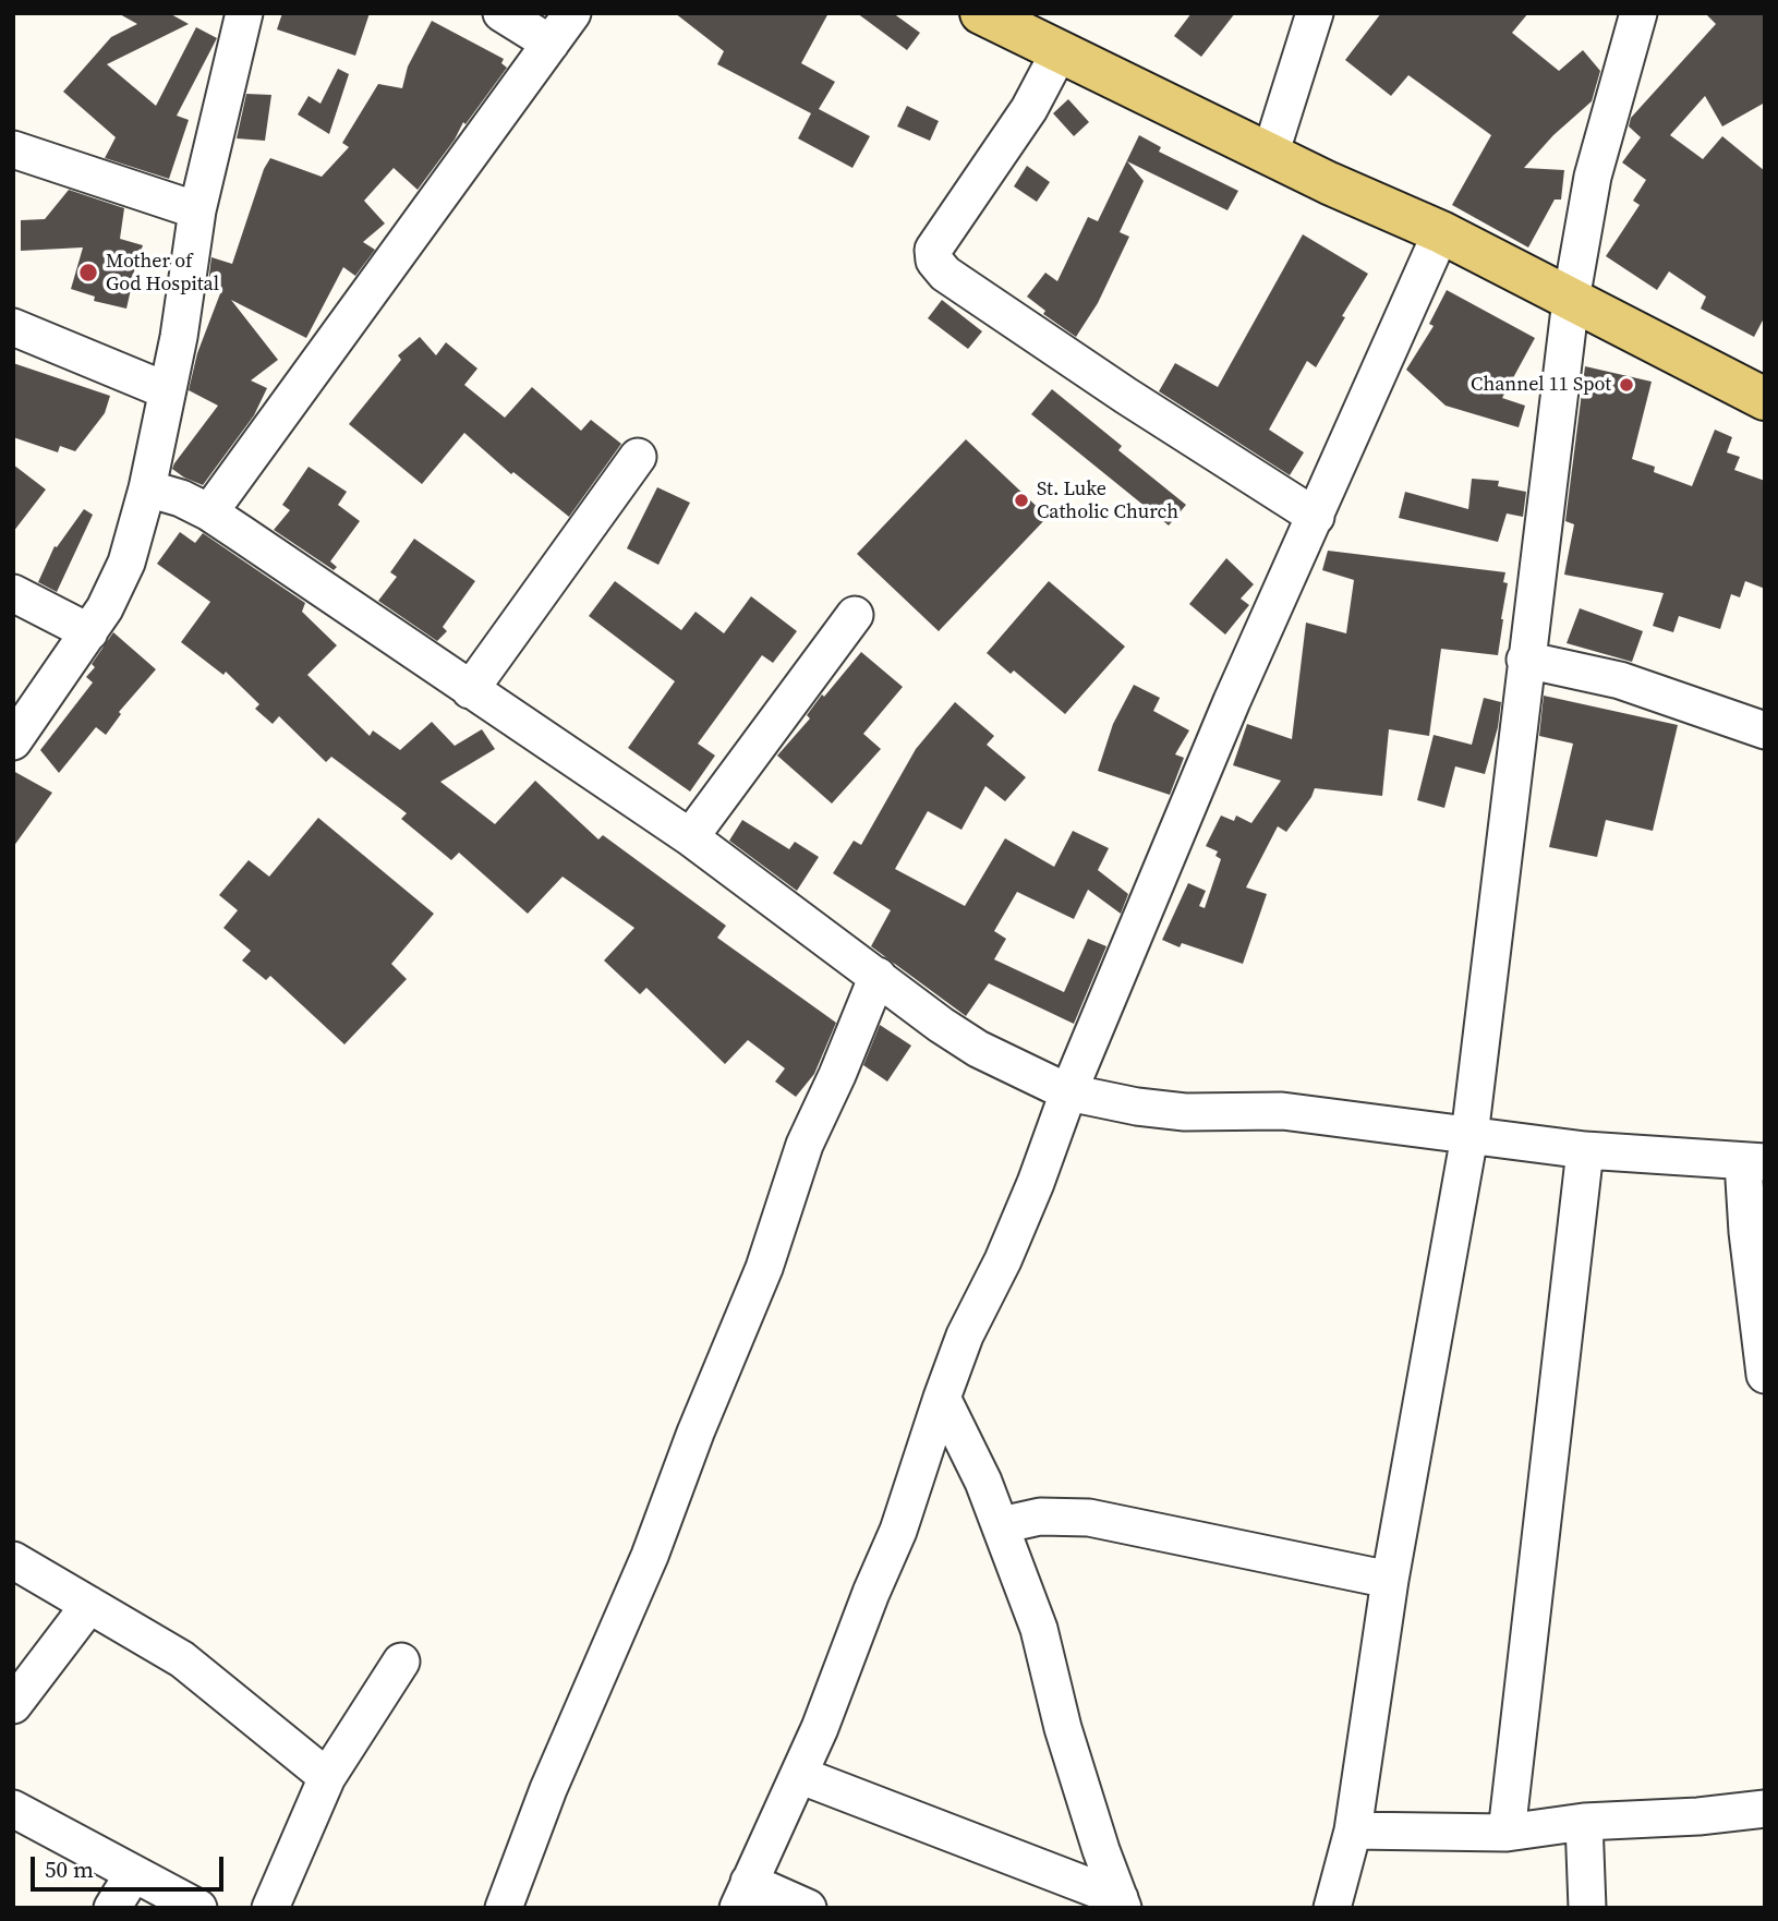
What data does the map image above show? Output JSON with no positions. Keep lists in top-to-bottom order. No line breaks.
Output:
{"places":["Mother of God Hospital","Channel 11 Spot","St. Luke Catholic Church"],"scale_bar":"50 m"}
